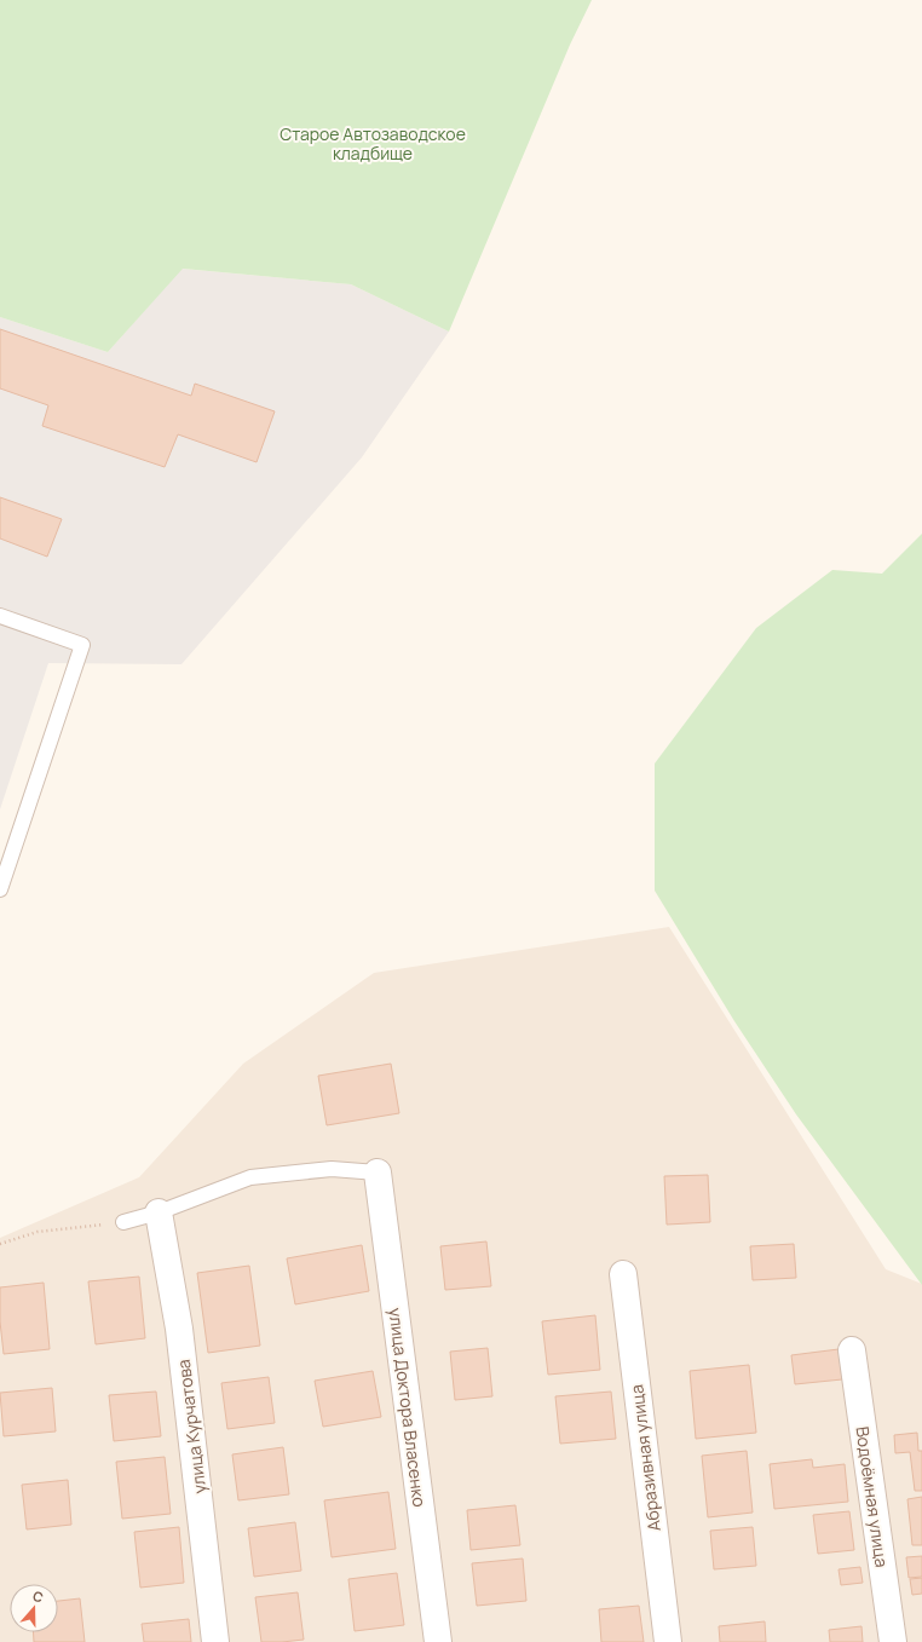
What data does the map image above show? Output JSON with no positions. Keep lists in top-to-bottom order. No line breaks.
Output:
{"streets":{"street":["улица Доктора Власенко","улица Курчатова","Абразивная улица","Водоёмная улица"]},"parks":["Старое Автозаводское кладбище"],"north":"top"}
